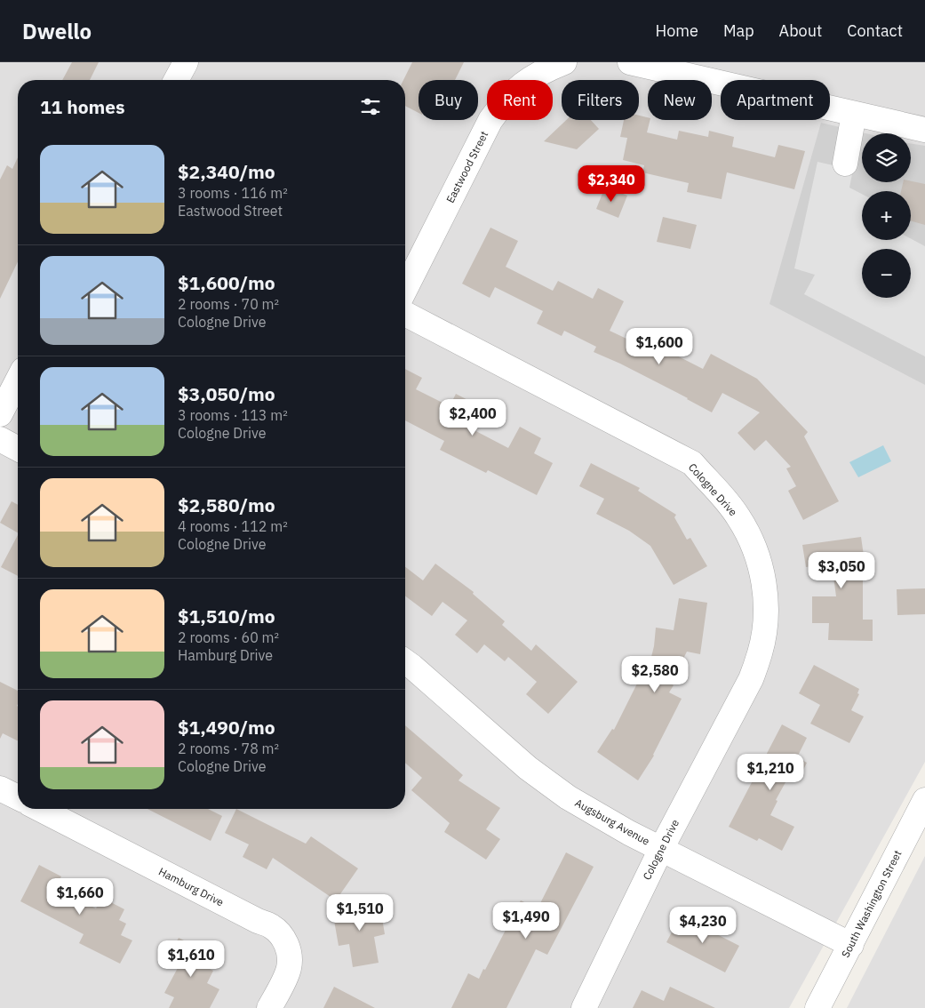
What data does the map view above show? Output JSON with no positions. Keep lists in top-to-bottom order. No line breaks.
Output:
{"streets":{"street":["Eastwood Street","Cologne Drive","Augsburg Avenue","Hamburg Drive","South Washington Street"]},"crossings":[["Cologne Drive","Augsburg Avenue"],["Augsburg Avenue","South Washington Street"]],"page":{"header":"Dwello","nav":["Home","Map","About","Contact"],"chip":["Buy","Rent","Filters","New","Apartment"],"heading":"11 homes","map_buttons":["+","−"],"list":[{"name":"$2,340/mo","note":"3 rooms · 116 m² · Eastwood Street"},{"name":"$1,600/mo","note":"2 rooms · 70 m² · Cologne Drive"},{"name":"$3,050/mo","note":"3 rooms · 113 m² · Cologne Drive"},{"name":"$2,580/mo","note":"4 rooms · 112 m² · Cologne Drive"},{"name":"$1,510/mo","note":"2 rooms · 60 m² · Hamburg Drive"},{"name":"$1,490/mo","note":"2 rooms · 78 m² · Cologne Drive"}],"price":["$2,340","$1,600","$2,400","$3,050","$2,580","$1,210","$1,660","$1,510","$1,490","$4,230","$1,610"]}}
